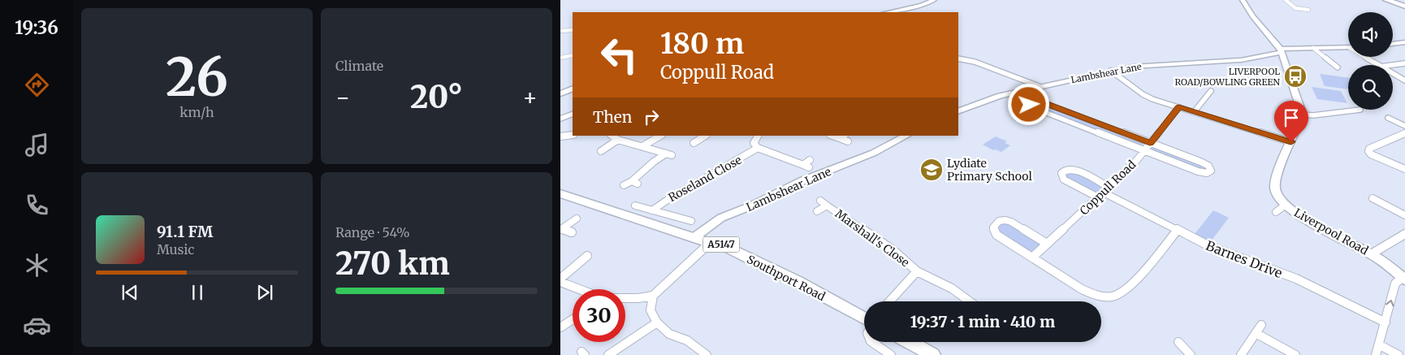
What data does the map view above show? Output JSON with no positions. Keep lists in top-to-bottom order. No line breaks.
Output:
{"streets":{"main road":["A5147","Southport Road"],"street":["Lambshear Lane","Roseland Close","Coppull Road","Liverpool Road","Marshall's Close","Barnes Drive"]},"crossings":[["Lambshear Lane","Southport Road"],["Coppull Road","Barnes Drive"]],"places":{"bus stop":["LIVERPOOL ROAD/BOWLING GREEN"],"school or university":["Lydiate Primary School"]},"page":{"tabs":"19:36","tile":[["26","km/h"],"Climate",["Range · 54%","270 km"]],"turn":["180 m","Coppull Road"],"heat":["−","20°","+"],"then":"Then","song":["91.1 FM","Music"],"limit":"30","trip":"19:37 · 1 min · 410 m"}}
